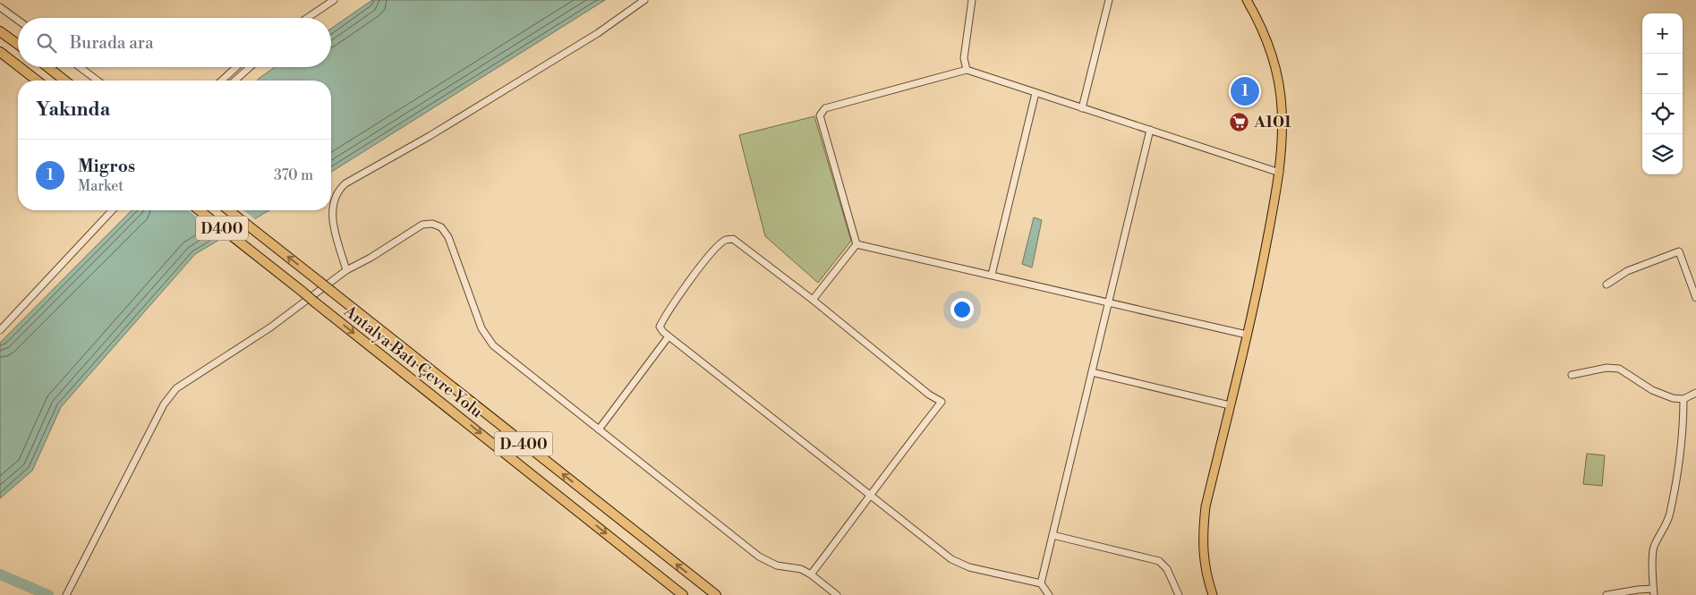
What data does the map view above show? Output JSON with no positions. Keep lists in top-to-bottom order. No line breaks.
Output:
{"streets":{"highway":["D400","Antalya Batı Çevre Yolu","D-400"]},"crossings":[["D400","D-400"]],"places":{"supermarket":["A101"]},"page":{"map_buttons":["+","−"],"search":"Burada ara","pins":"1","heading":"Yakında","list":[{"mark":"1","name":"Migros","note":"Market","value":"370 m"}]}}
